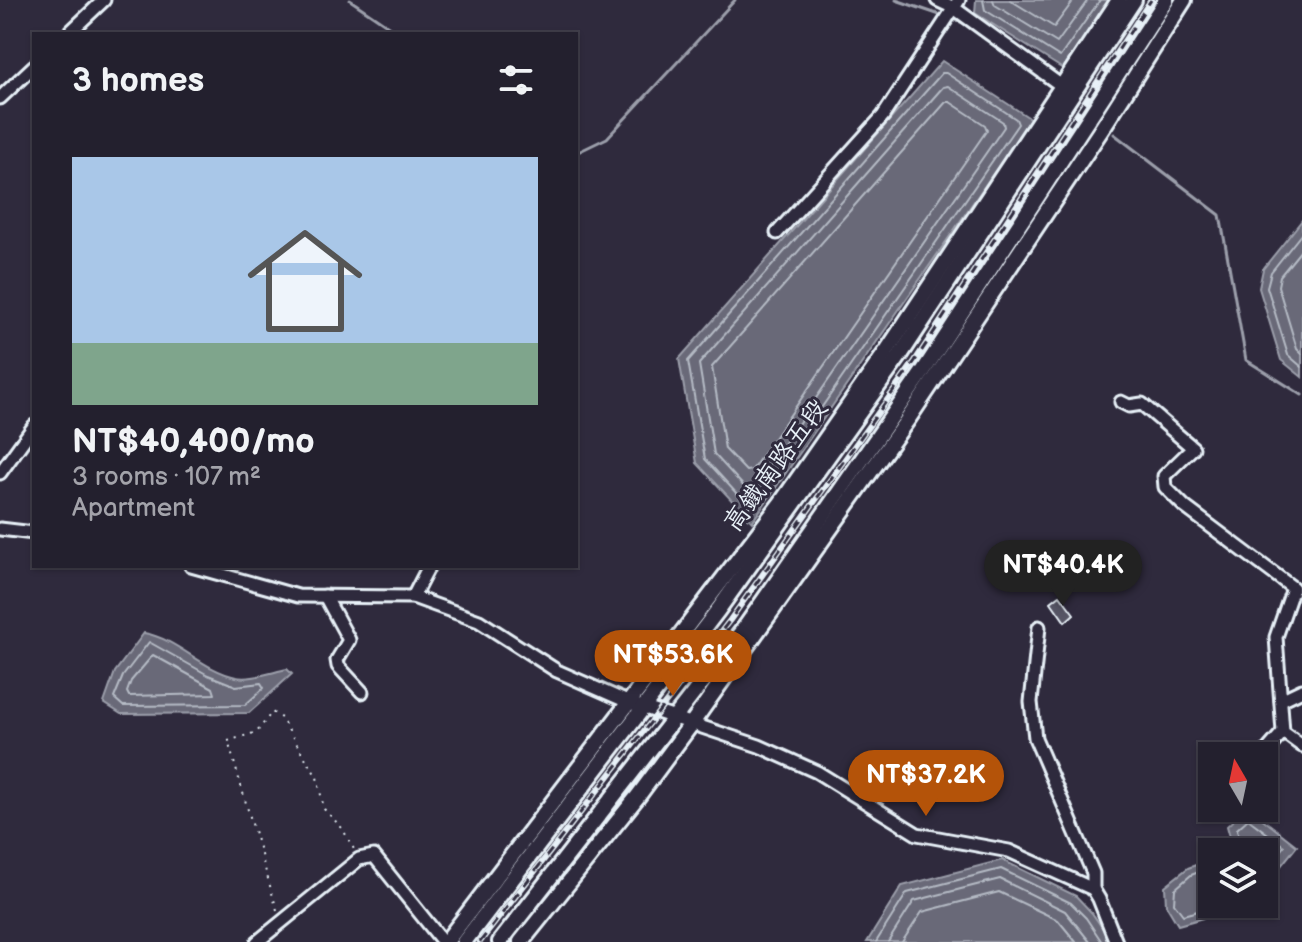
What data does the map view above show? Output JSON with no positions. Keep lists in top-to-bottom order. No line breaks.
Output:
{"streets":{"main road":["高鐵南路五段"]},"north":"top","page":{"heading":"3 homes","list":[{"name":"NT$40,400/mo","note":"3 rooms · 107 m² · Apartment"}],"price":["NT$40.4K","NT$53.6K","NT$37.2K"]}}
